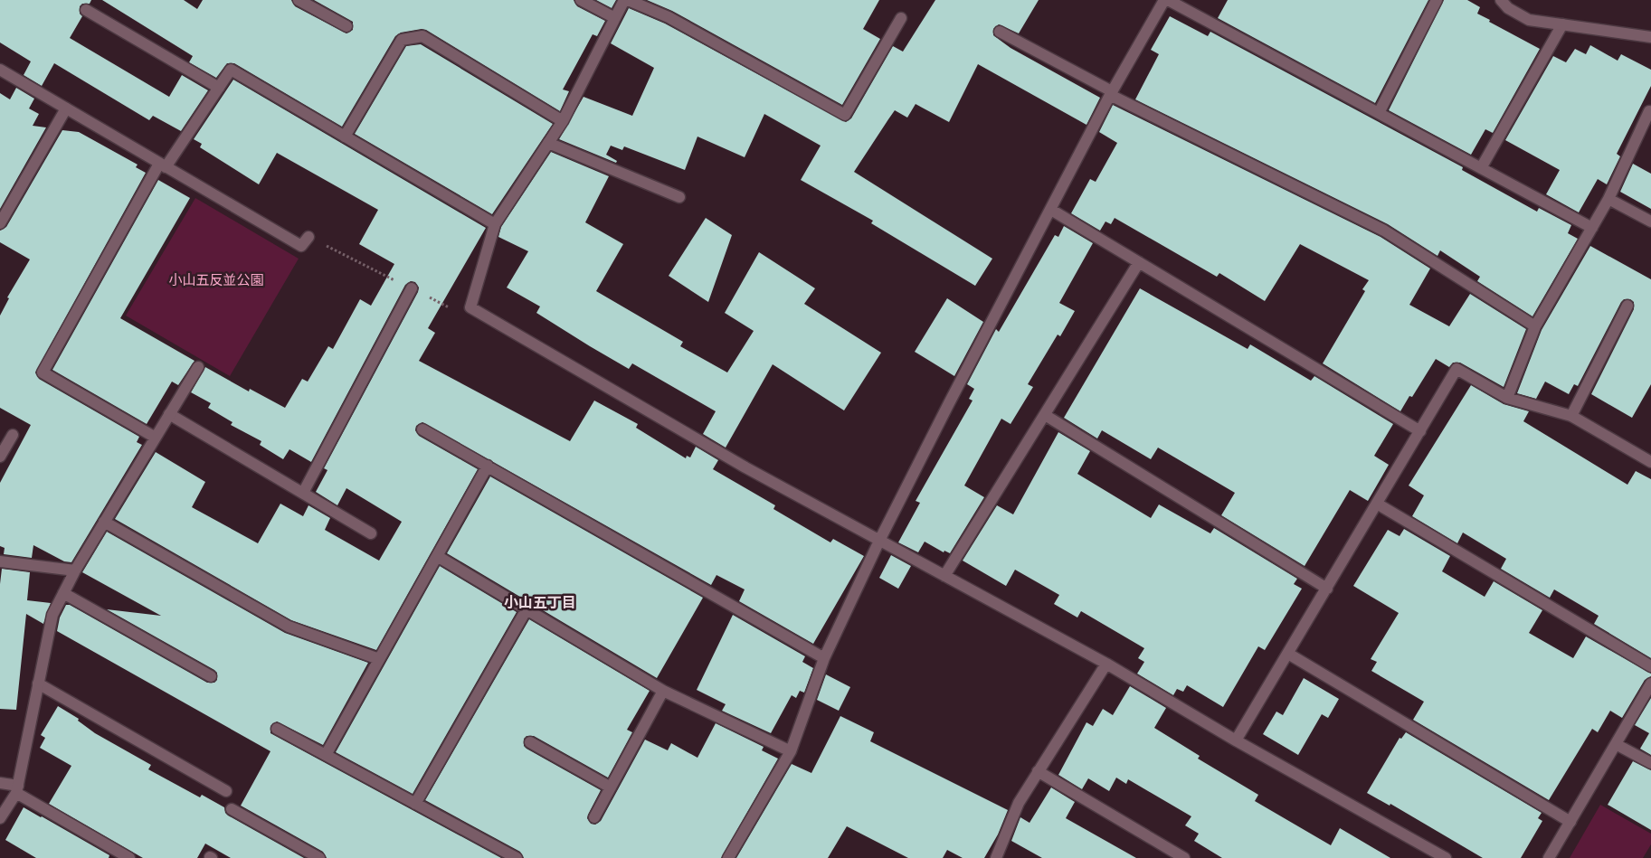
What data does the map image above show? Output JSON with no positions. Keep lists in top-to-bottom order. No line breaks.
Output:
{"districts":["小山五丁目"],"parks":["小山五反並公園"]}
